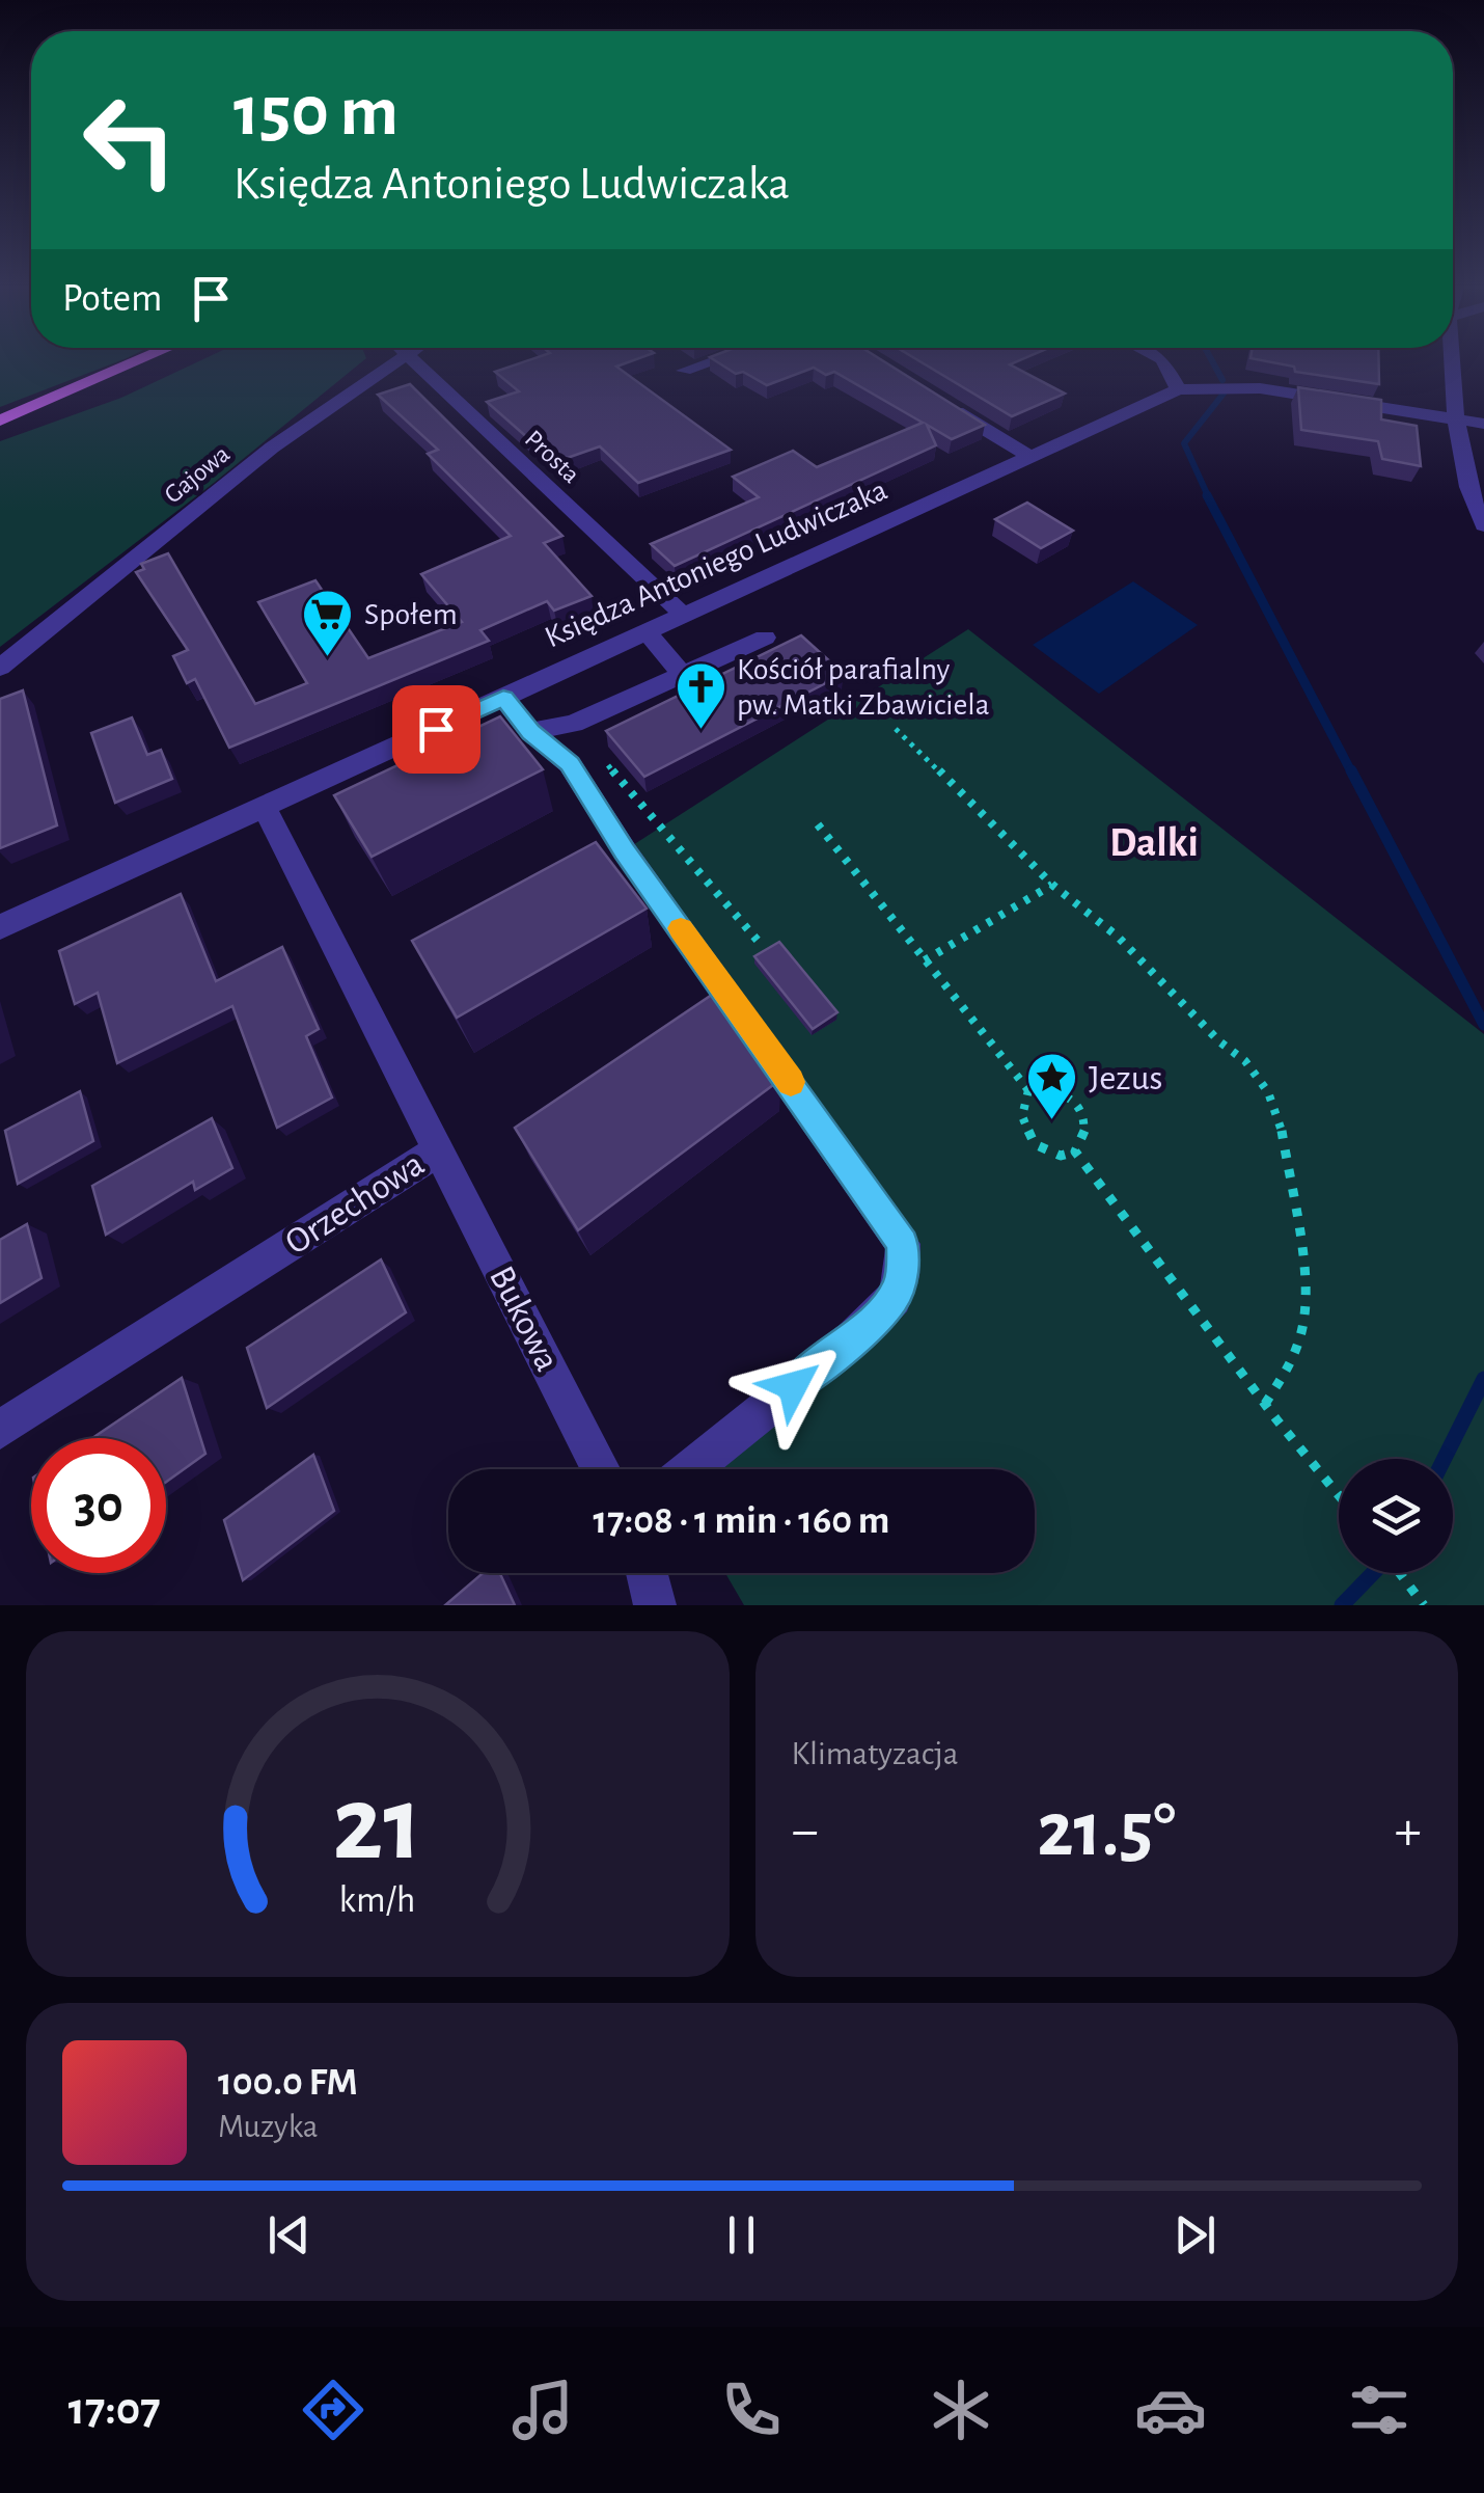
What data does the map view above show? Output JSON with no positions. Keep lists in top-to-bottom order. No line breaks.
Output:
{"streets":{"street":["Prosta","Gajowa","Księdza Antoniego Ludwiczaka","Orzechowa","Bukowa"]},"crossings":[["Prosta","Księdza Antoniego Ludwiczaka"],["Księdza Antoniego Ludwiczaka","Orzechowa"],["Orzechowa","Bukowa"]],"districts":["Dalki"],"places":{"supermarket":["Społem"],"church":["Kościół parafialny pw. Matki Zbawiciela"],"place":["Jezus"]},"page":{"turn":["150 m","Księdza Antoniego Ludwiczaka"],"then":"Potem","limit":"30","trip":"17:08 · 1 min · 160 m","tile":"Klimatyzacja","heat":["−","21.5°","+"],"song":["100.0 FM","Muzyka"],"tabs":"17:07","gauge":["21","km/h"]}}
